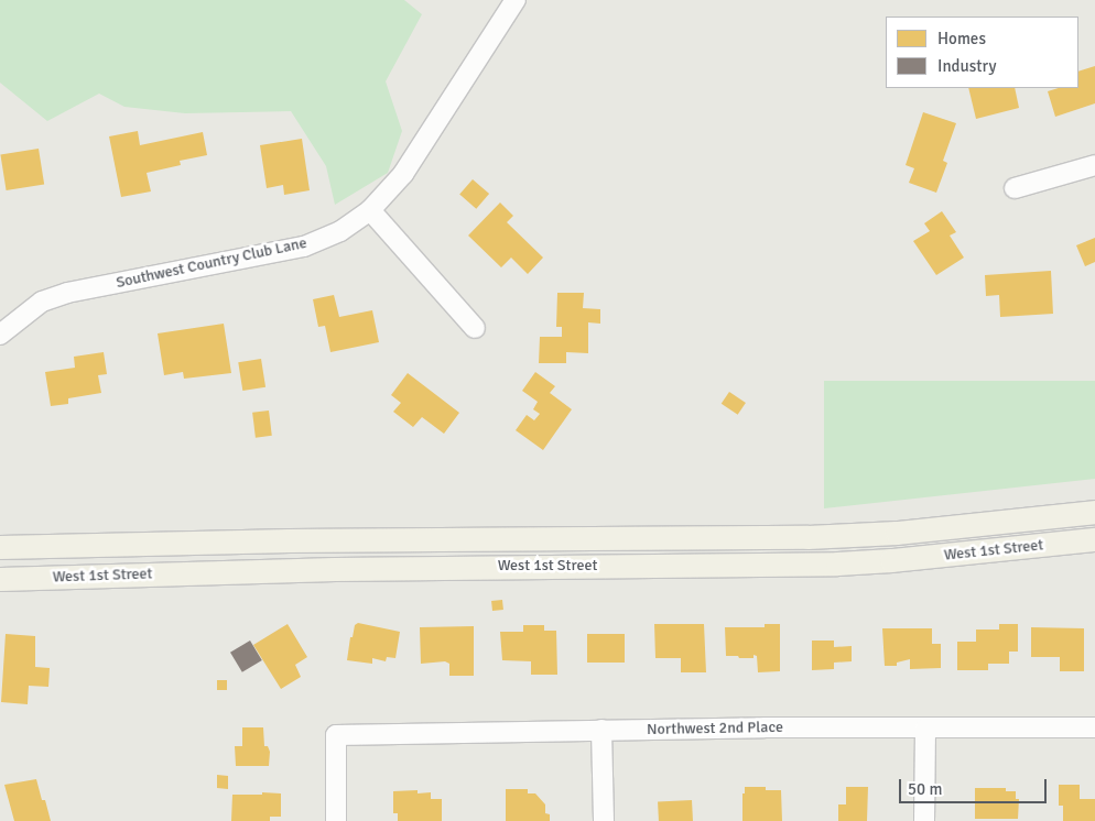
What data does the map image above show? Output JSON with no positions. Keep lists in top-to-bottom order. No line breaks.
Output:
{"streets":{"main road":["West 1st Street"],"street":["Southwest Country Club Lane","Northwest 2nd Place"]},"legend":["Homes","Industry"],"scale_bar":"50 m"}
